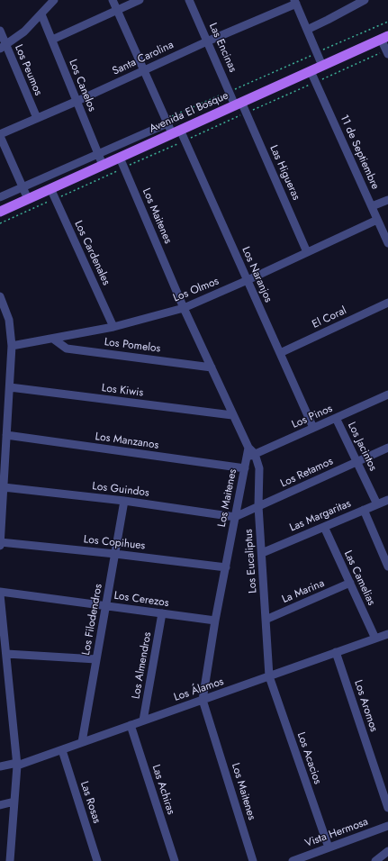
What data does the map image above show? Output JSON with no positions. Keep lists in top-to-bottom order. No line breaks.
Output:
{"streets":{"main road":["Avenida El Bosque"],"street":["Las Encinas","Santa Carolina","Los Peumos","Los Canelos","11 de Septiembre","Las Higueras","Los Maitenes","Los Cardenales","Los Naranjos","Los Olmos","El Coral","Los Pomelos","Los Kiwis","Los Pinos","Los Manzanos","Los Jacintos","Los Retamos","Los Guindos","Las Margaritas","Los Copihues","Los Eucaliptus","Las Camelias","La Marina","Los Cerezos","Los Filodendros","Los Almendros","Los Álamos","Los Aromos","Los Acacios","Las Achiras","Las Rosas","Vista Hermosa"]},"crossings":[["Las Encinas","Santa Carolina"],["Las Encinas","Avenida El Bosque"],["Las Encinas","Las Higueras"],["Santa Carolina","Los Peumos"],["Santa Carolina","Los Canelos"],["Santa Carolina","Los Naranjos"],["Los Canelos","Avenida El Bosque"],["Avenida El Bosque","11 de Septiembre"],["Avenida El Bosque","Las Higueras"],["Avenida El Bosque","Los Maitenes"],["Avenida El Bosque","Los Cardenales"],["Avenida El Bosque","Los Naranjos"],["11 de Septiembre","Los Olmos"],["Las Higueras","Los Olmos"],["Los Maitenes","Los Olmos"],["Los Maitenes","Los Pomelos"],["Los Maitenes","Los Kiwis"],["Los Maitenes","Los Pinos"],["Los Maitenes","Los Manzanos"],["Los Maitenes","Los Retamos"],["Los Maitenes","Los Guindos"],["Los Maitenes","Los Copihues"],["Los Maitenes","Los Cerezos"],["Los Maitenes","Los Álamos"],["Los Cardenales","Los Olmos"],["Los Naranjos","Los Olmos"],["Los Naranjos","El Coral"],["Los Naranjos","Los Pinos"],["Los Olmos","Los Pomelos"],["Los Pinos","Los Jacintos"],["Los Pinos","Los Eucaliptus"],["Los Jacintos","Los Retamos"],["Los Jacintos","Las Margaritas"],["Los Retamos","Los Guindos"],["Los Retamos","Los Eucaliptus"],["Los Guindos","Los Filodendros"],["Las Margaritas","Los Eucaliptus"],["Las Margaritas","Las Camelias"],["Los Copihues","Los Filodendros"],["Los Eucaliptus","La Marina"],["Los Eucaliptus","Los Álamos"],["Los Eucaliptus","Los Acacios"],["Las Camelias","La Marina"],["Las Camelias","Los Álamos"],["Los Cerezos","Los Filodendros"],["Los Cerezos","Los Almendros"],["Los Filodendros","Los Álamos"],["Los Almendros","Los Álamos"],["Los Álamos","Los Aromos"],["Los Álamos","Los Acacios"],["Los Álamos","Las Achiras"],["Los Álamos","Las Rosas"],["Los Acacios","Vista Hermosa"]]}
